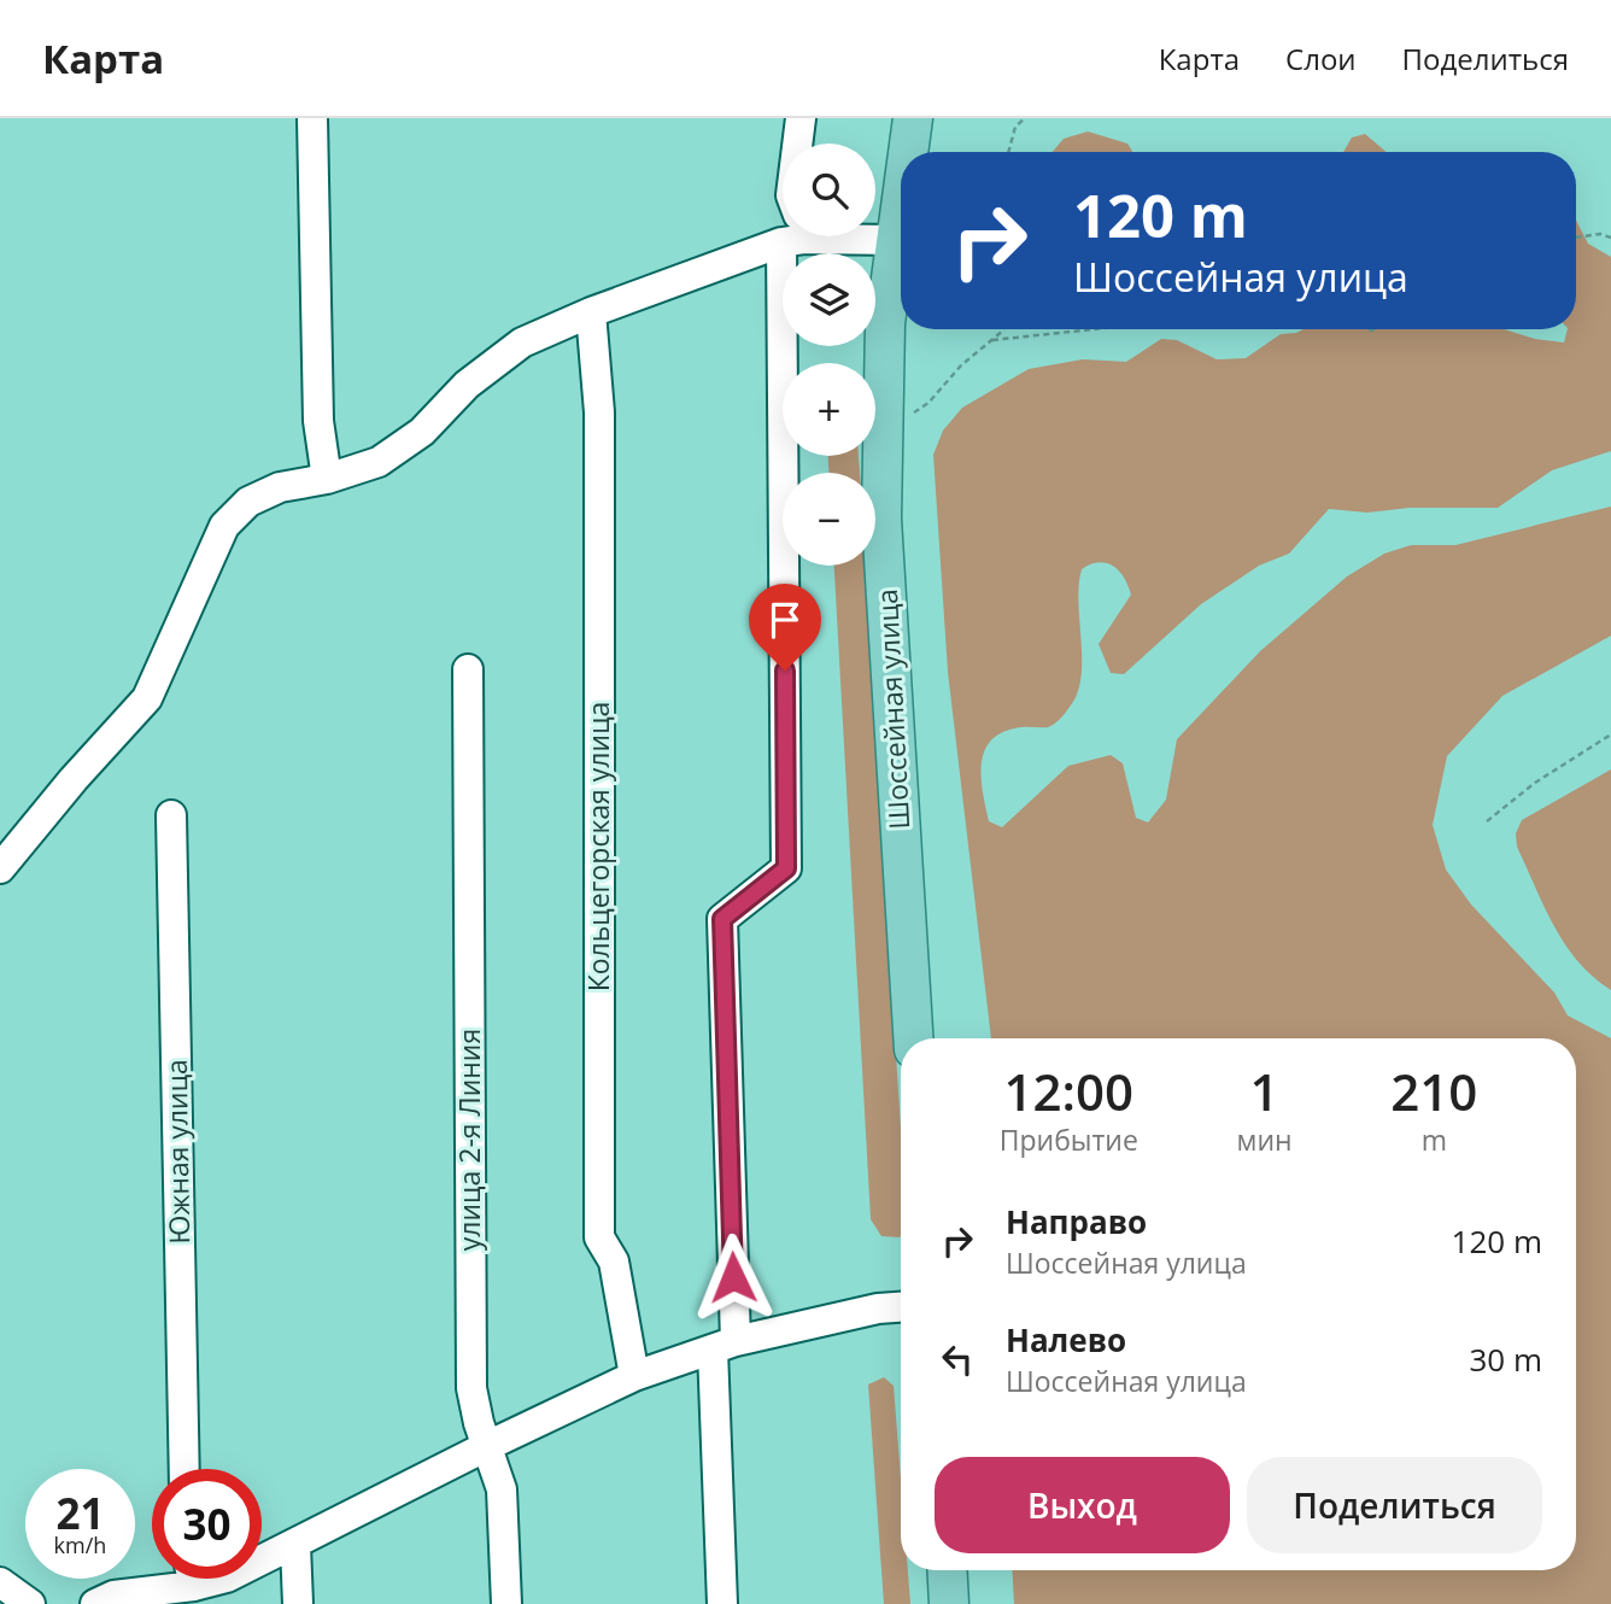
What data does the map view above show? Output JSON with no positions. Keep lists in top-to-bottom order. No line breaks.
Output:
{"streets":{"main road":["Шоссейная улица"],"street":["Кольцегорская улица","улица 2-я Линия","Южная улица"]},"page":{"header":"Карта","nav":["Карта","Слои","Поделиться"],"map_buttons":["+","−"],"turn":["120 m","Шоссейная улица"],"eta":["12:00","Прибытие","1","мин","210","m"],"list":[{"name":"Направо","note":"Шоссейная улица","value":"120 m"},{"name":"Налево","note":"Шоссейная улица","value":"30 m"}],"buttons":["Выход","Поделиться"],"speed":"21 km/h","limit":"30"}}
